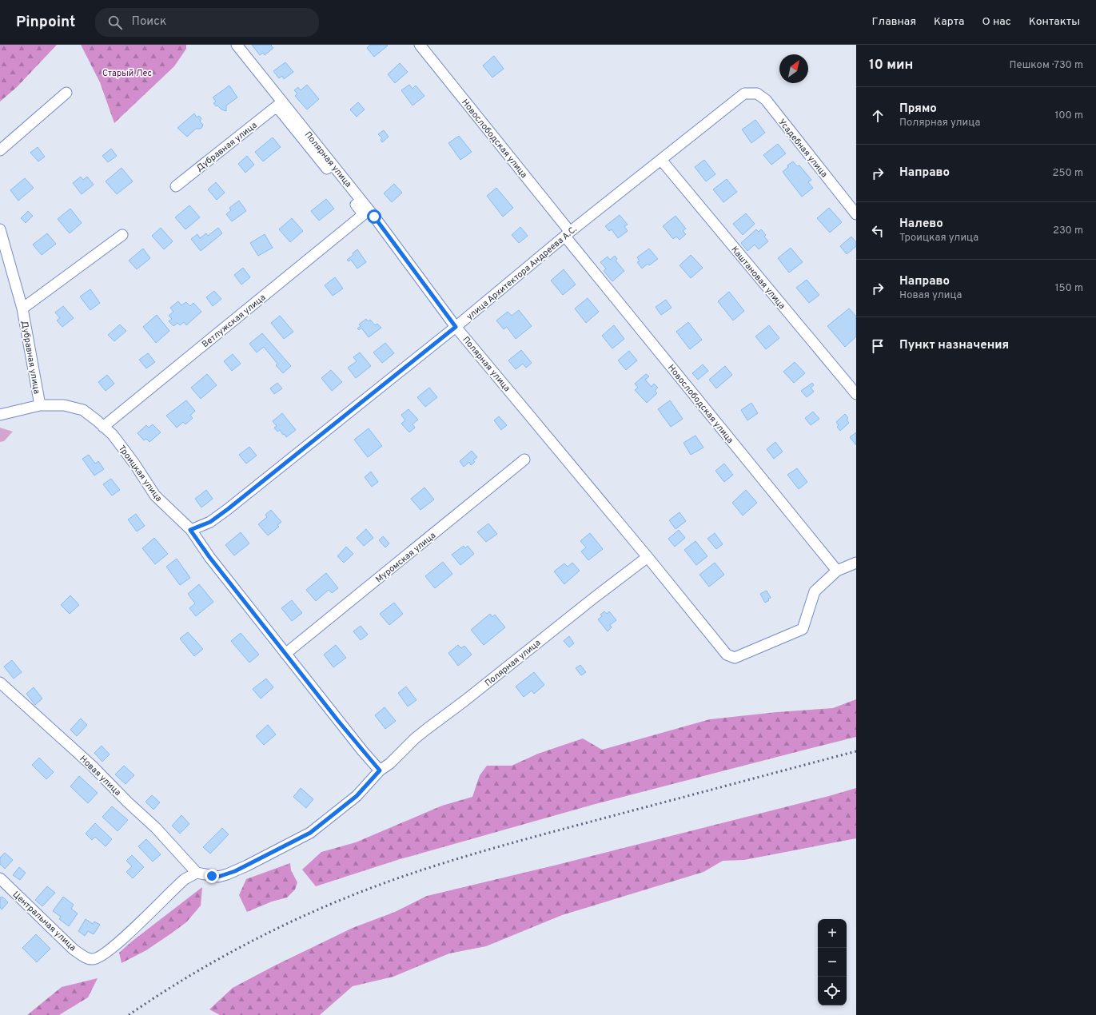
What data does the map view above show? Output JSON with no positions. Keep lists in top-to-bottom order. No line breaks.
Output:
{"streets":{"street":["Новослободская улица","Дубравная улица","Усадебная улица","Полярная улица","улица Архитектора Андреева А.С.","Каштановая улица","Ветлужская улица","Троицкая улица","Муромская улица","Новая улица","Центральная улица"]},"crossings":[["Новослободская улица","Полярная улица"],["Новослободская улица","улица Архитектора Андреева А.С."],["Дубравная улица","Полярная улица"],["Дубравная улица","Троицкая улица"],["Усадебная улица","улица Архитектора Андреева А.С."],["Полярная улица","улица Архитектора Андреева А.С."],["Полярная улица","Ветлужская улица"],["Полярная улица","Троицкая улица"],["улица Архитектора Андреева А.С.","Каштановая улица"],["улица Архитектора Андреева А.С.","Троицкая улица"],["Ветлужская улица","Троицкая улица"],["Троицкая улица","Муромская улица"],["Новая улица","Центральная улица"]],"parks":["Старый Лес"],"north":"top right","page":{"header":"Pinpoint","search":"Поиск","nav":["Главная","Карта","О нас","Контакты"],"heading":["10 мин","Пешком · 730 m"],"list":[["Прямо","Полярная улица","100 m"],["Направо","250 m"],["Налево","Троицкая улица","230 m"],["Направо","Новая улица","150 m"],"Пункт назначения"],"map_buttons":["+","−"]}}
